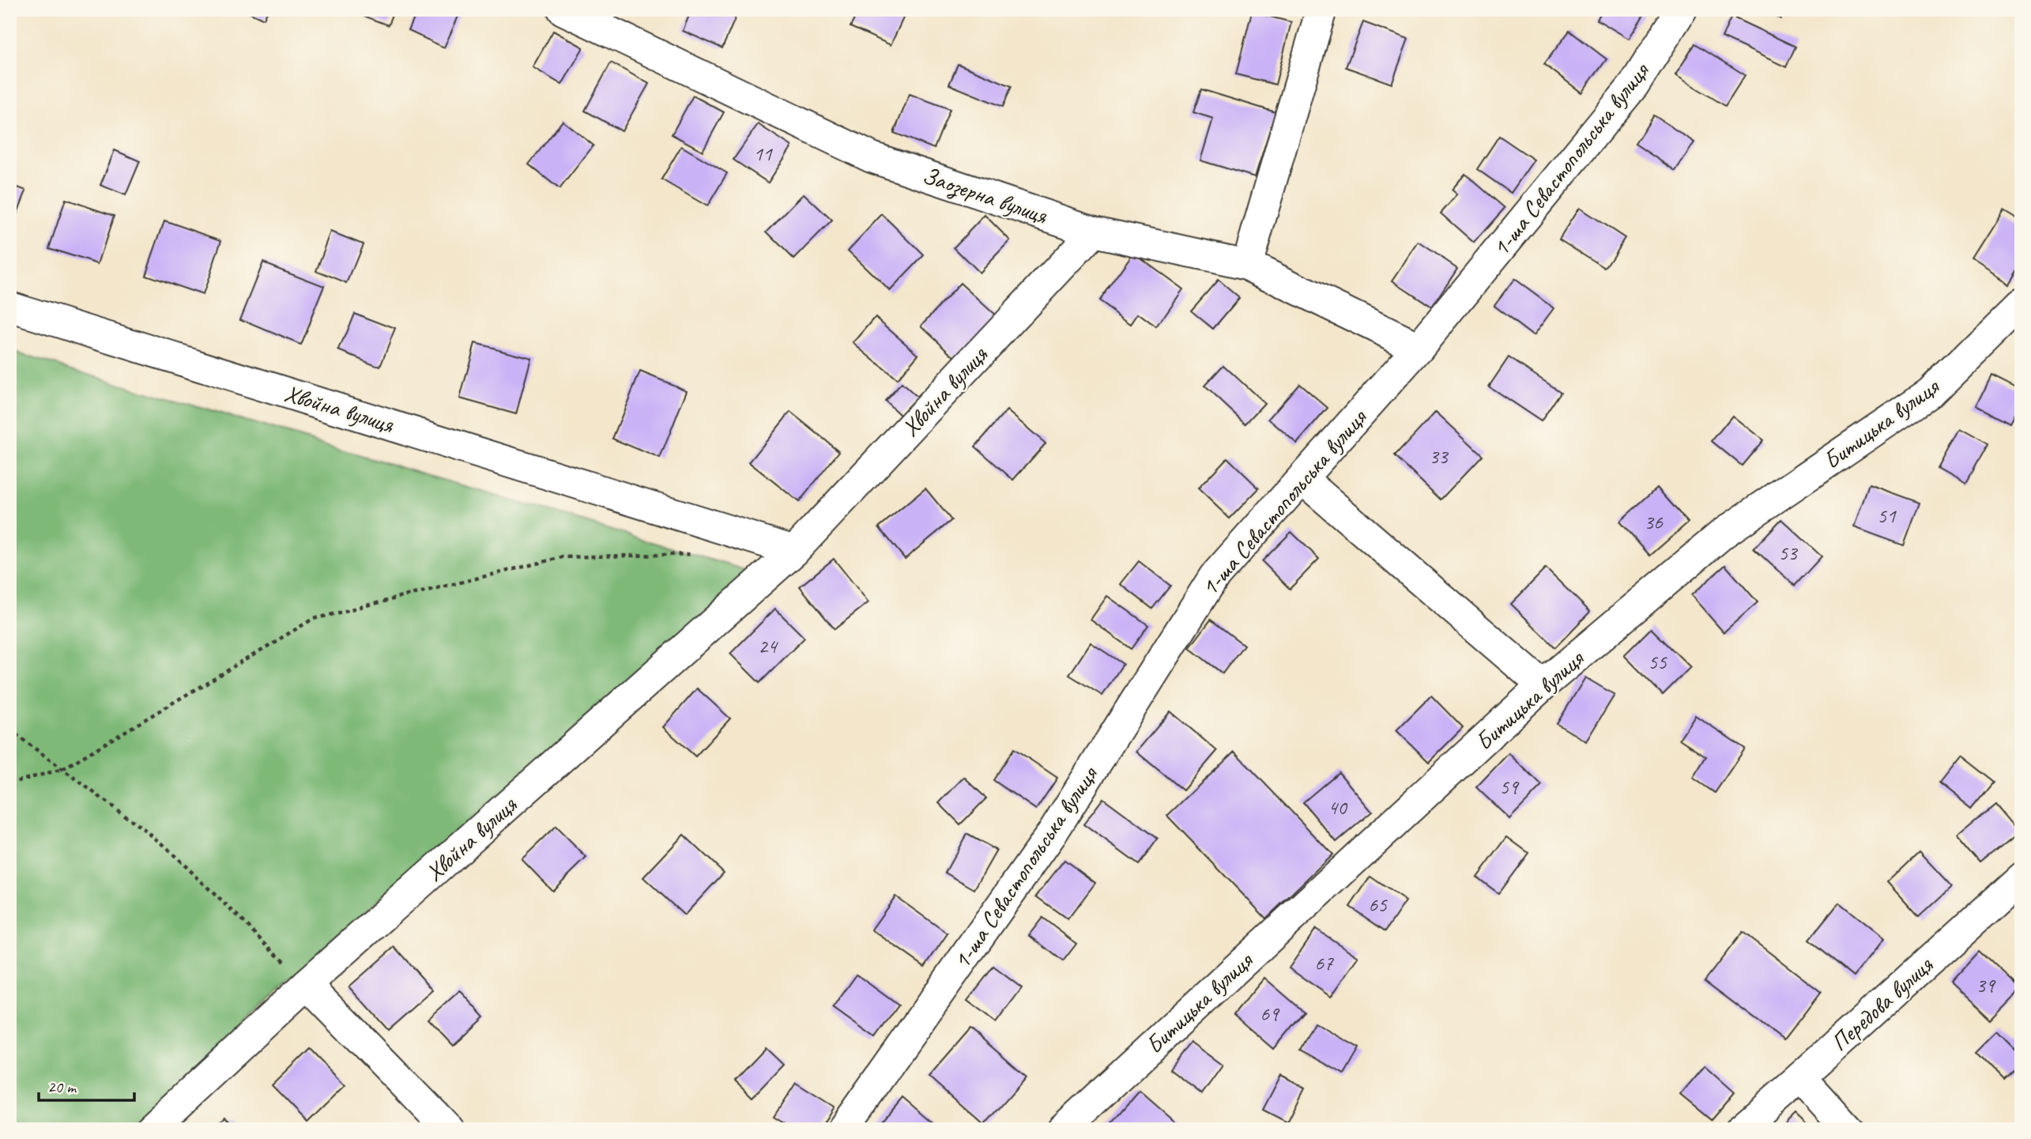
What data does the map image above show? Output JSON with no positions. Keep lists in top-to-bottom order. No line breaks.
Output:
{"streets":{"street":["1-ша Севастопольська вулиця","Заозерна вулиця","Хвойна вулиця","Битицька вулиця","Передова вулиця"]},"crossings":[["1-ша Севастопольська вулиця","Заозерна вулиця"],["Заозерна вулиця","Хвойна вулиця"]],"house_numbers":["11","33","51","36","53","24","55","59","40","65","67","39","69"],"scale_bar":"20 m"}
